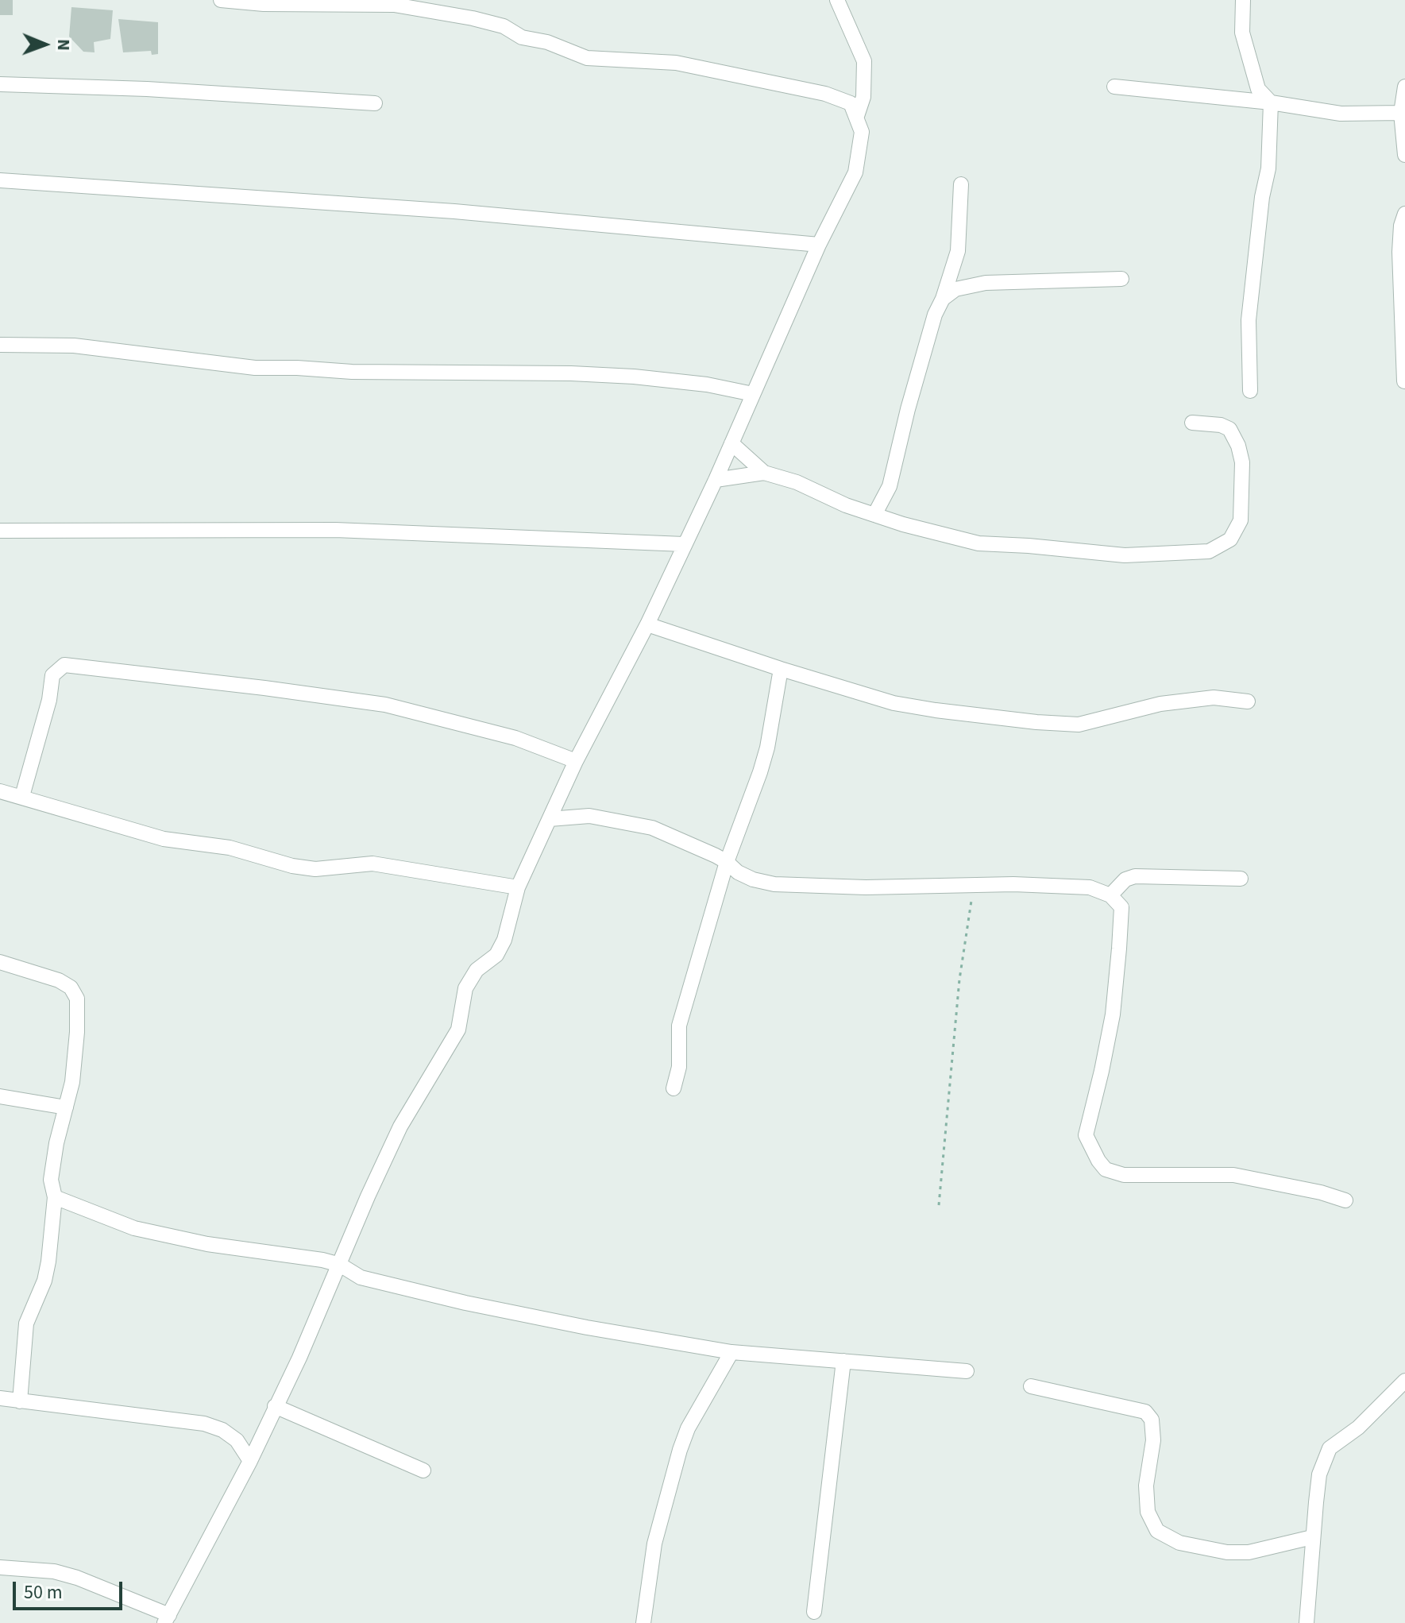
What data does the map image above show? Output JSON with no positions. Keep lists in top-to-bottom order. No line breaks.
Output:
{"scale_bar":"50 m","north":"right"}
